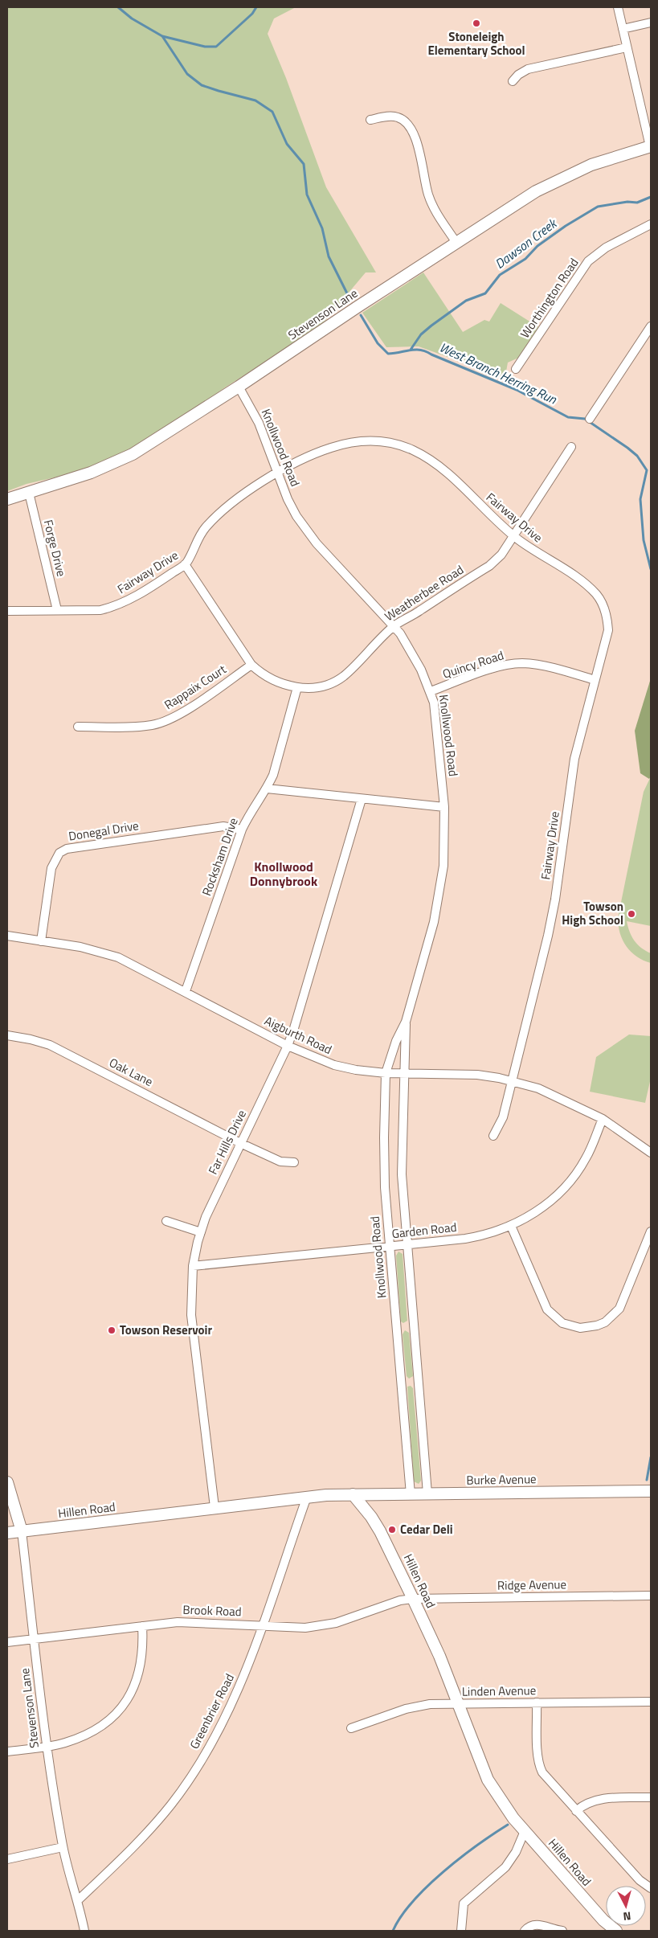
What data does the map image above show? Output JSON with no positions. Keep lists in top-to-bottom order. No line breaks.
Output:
{"streets":{"street":["Worthington Road","Stevenson Lane","Knollwood Road","Fairway Drive","Forge Drive","Weatherbee Road","Quincy Road","Rappaix Court","Donegal Drive","Rocksham Drive","Aigburth Road","Oak Lane","Far Hills Drive","Garden Road","Burke Avenue","Hillen Road","Ridge Avenue","Brook Road","Linden Avenue","Greenbrier Road"]},"crossings":[["Stevenson Lane","Knollwood Road"],["Stevenson Lane","Forge Drive"],["Stevenson Lane","Hillen Road"],["Stevenson Lane","Brook Road"],["Stevenson Lane","Greenbrier Road"],["Knollwood Road","Fairway Drive"],["Knollwood Road","Weatherbee Road"],["Knollwood Road","Quincy Road"],["Knollwood Road","Aigburth Road"],["Knollwood Road","Garden Road"],["Knollwood Road","Burke Avenue"],["Fairway Drive","Forge Drive"],["Fairway Drive","Weatherbee Road"],["Fairway Drive","Quincy Road"],["Fairway Drive","Aigburth Road"],["Weatherbee Road","Rappaix Court"],["Weatherbee Road","Rocksham Drive"],["Donegal Drive","Rocksham Drive"],["Donegal Drive","Aigburth Road"],["Rocksham Drive","Aigburth Road"],["Aigburth Road","Far Hills Drive"],["Aigburth Road","Garden Road"],["Oak Lane","Far Hills Drive"],["Far Hills Drive","Garden Road"],["Far Hills Drive","Hillen Road"],["Burke Avenue","Hillen Road"],["Hillen Road","Ridge Avenue"],["Hillen Road","Brook Road"],["Hillen Road","Linden Avenue"],["Hillen Road","Greenbrier Road"],["Ridge Avenue","Brook Road"],["Brook Road","Greenbrier Road"]],"districts":["Knollwood Donnybrook"],"water":["Dawson Creek","West Branch Herring Run"],"places":["Stoneleigh Elementary School","Towson High School","Towson Reservoir","Cedar Deli"],"north":"bottom"}
